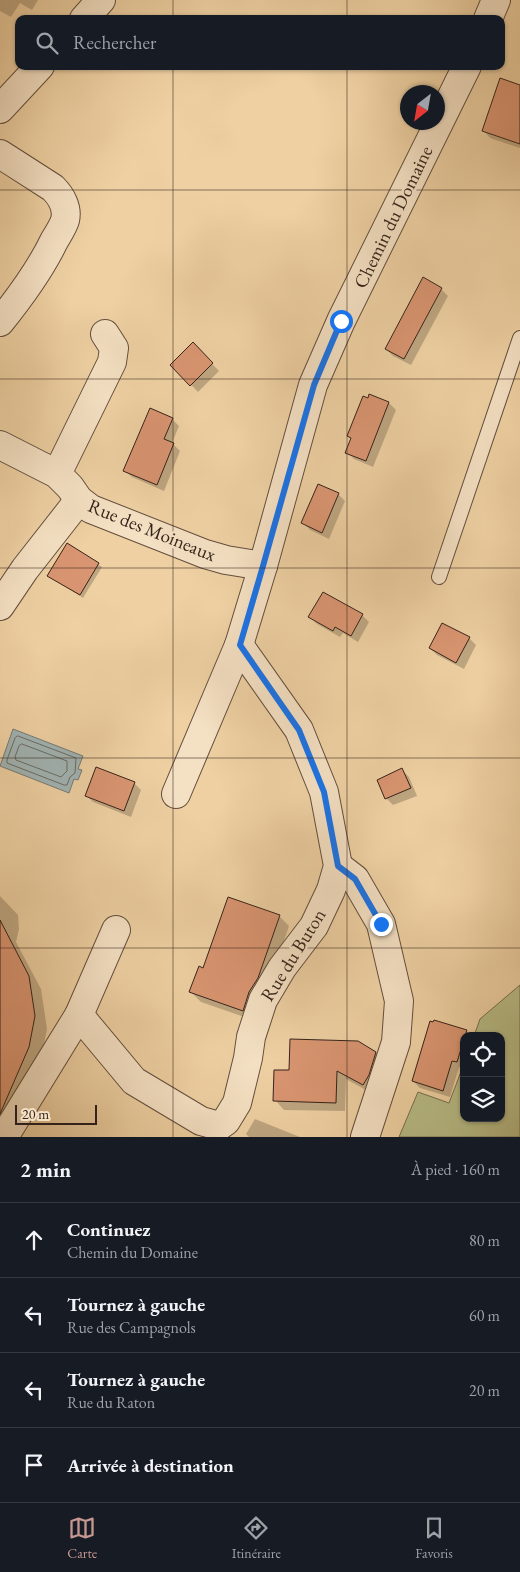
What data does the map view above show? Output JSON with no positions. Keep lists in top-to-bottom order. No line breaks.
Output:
{"streets":{"street":["Chemin du Domaine","Rue des Moineaux","Rue du Buton"]},"crossings":[["Chemin du Domaine","Rue des Moineaux"]],"scale_bar":"20 m","north":"bottom left","page":{"search":"Rechercher","scale":"20 m","heading":["2 min","À pied · 160 m"],"list":[["Continuez","Chemin du Domaine","80 m"],["Tournez à gauche","Rue des Campagnols","60 m"],["Tournez à gauche","Rue du Raton","20 m"],"Arrivée à destination"],"nav":["Carte","Itinéraire","Favoris"]}}
